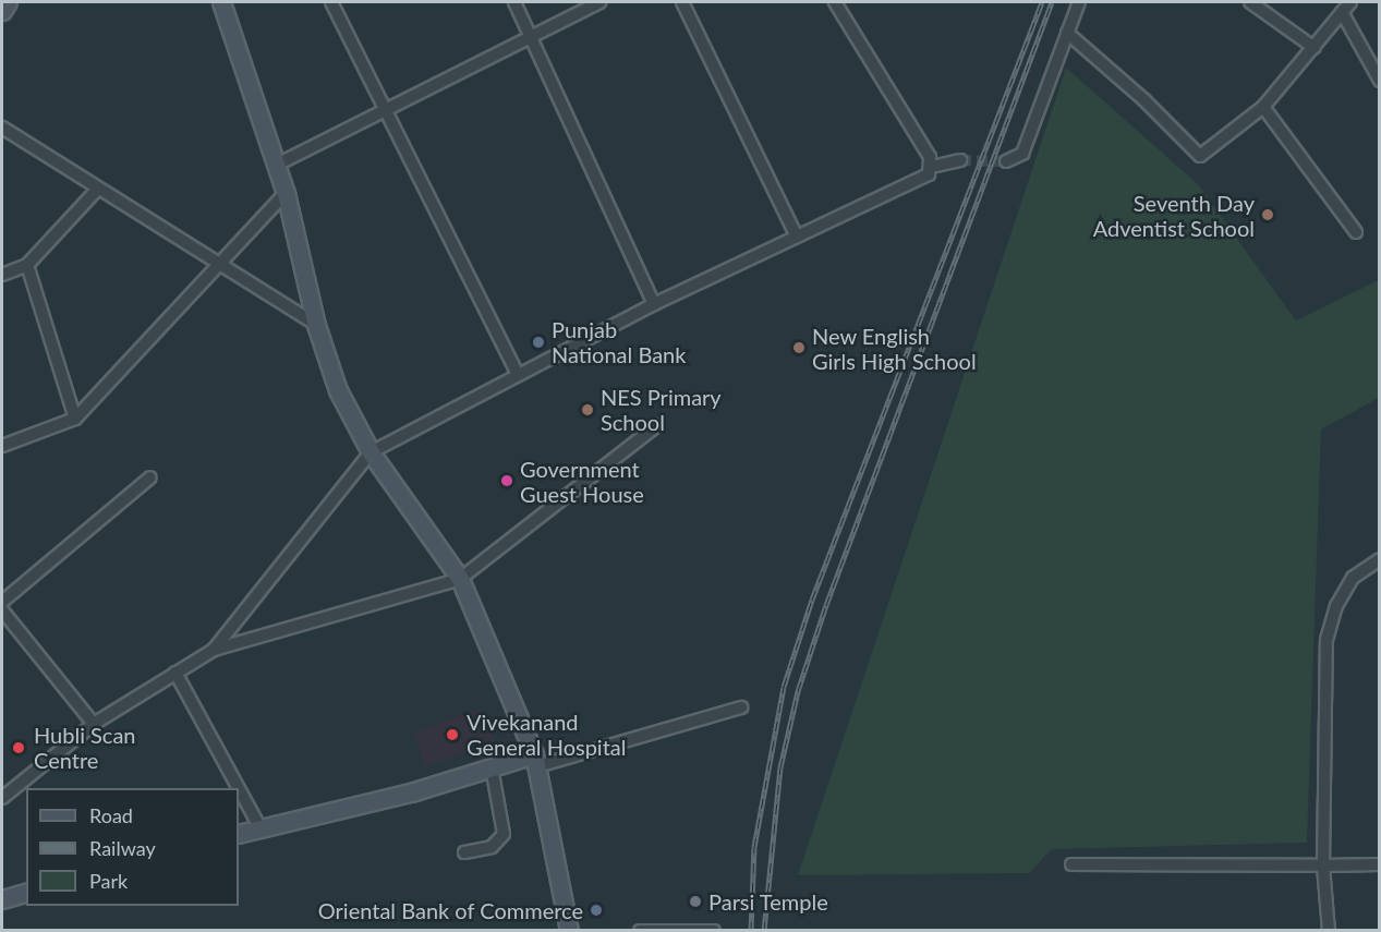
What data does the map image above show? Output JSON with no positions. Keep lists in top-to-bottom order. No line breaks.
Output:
{"places":["Seventh Day Adventist School","Punjab National Bank","New English Girls High School","NES Primary School","Government Guest House","Vivekanand General Hospital","Hubli Scan Centre","Parsi Temple","Oriental Bank of Commerce"],"legend":["Road","Railway","Park"]}
